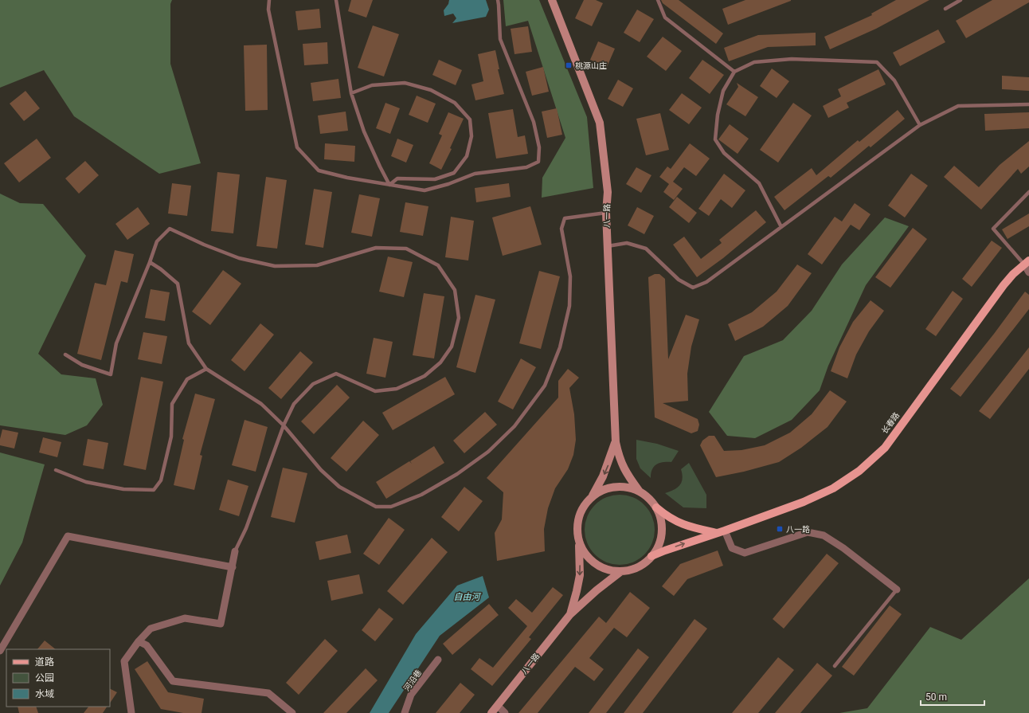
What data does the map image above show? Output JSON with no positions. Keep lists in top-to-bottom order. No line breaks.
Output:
{"streets":{"main road":["八一路","长春路"],"street":["河沿巷"]},"crossings":[["八一路","长春路"]],"water":["自由河"],"places":{"transit":["桃源山庄","八一路"]},"legend":["道路","公园","水域"],"scale_bar":"50 m"}
